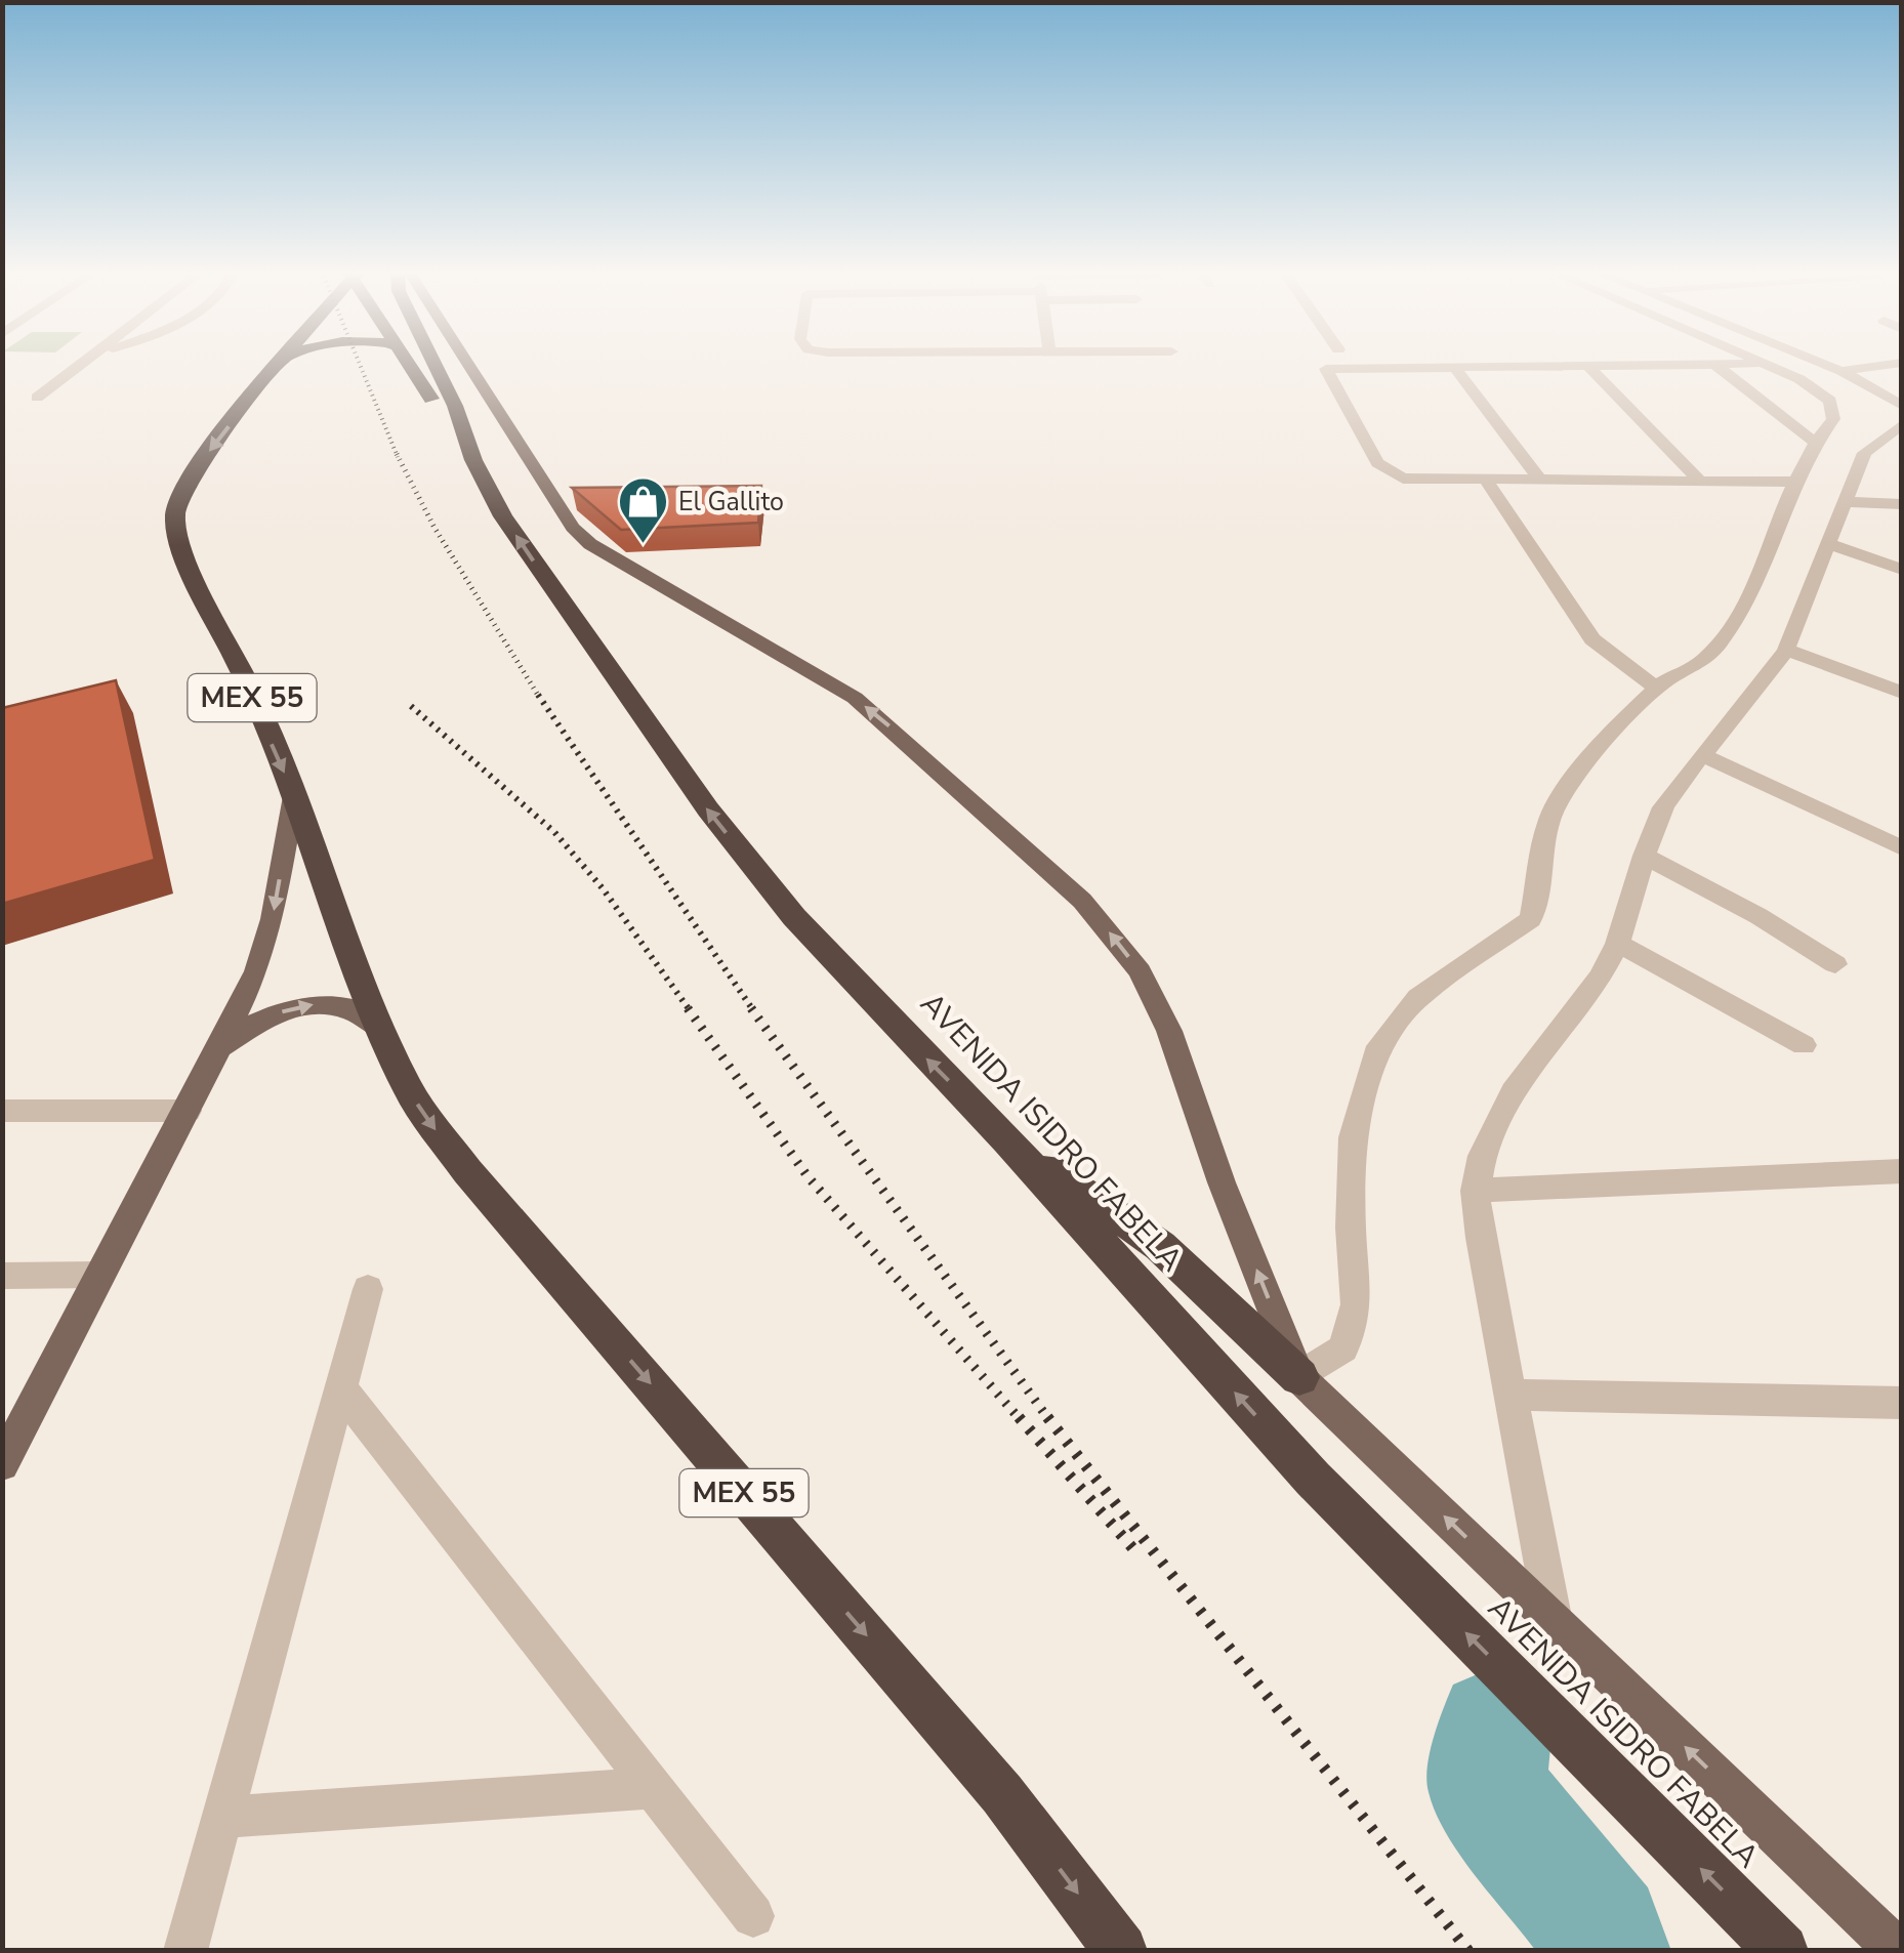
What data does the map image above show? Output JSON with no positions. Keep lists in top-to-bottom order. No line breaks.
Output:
{"streets":{"highway":["MEX 55","AVENIDA ISIDRO FABELA"]},"one_way":["AVENIDA ISIDRO FABELA"],"places":{"shop":["El Gallito"]}}
